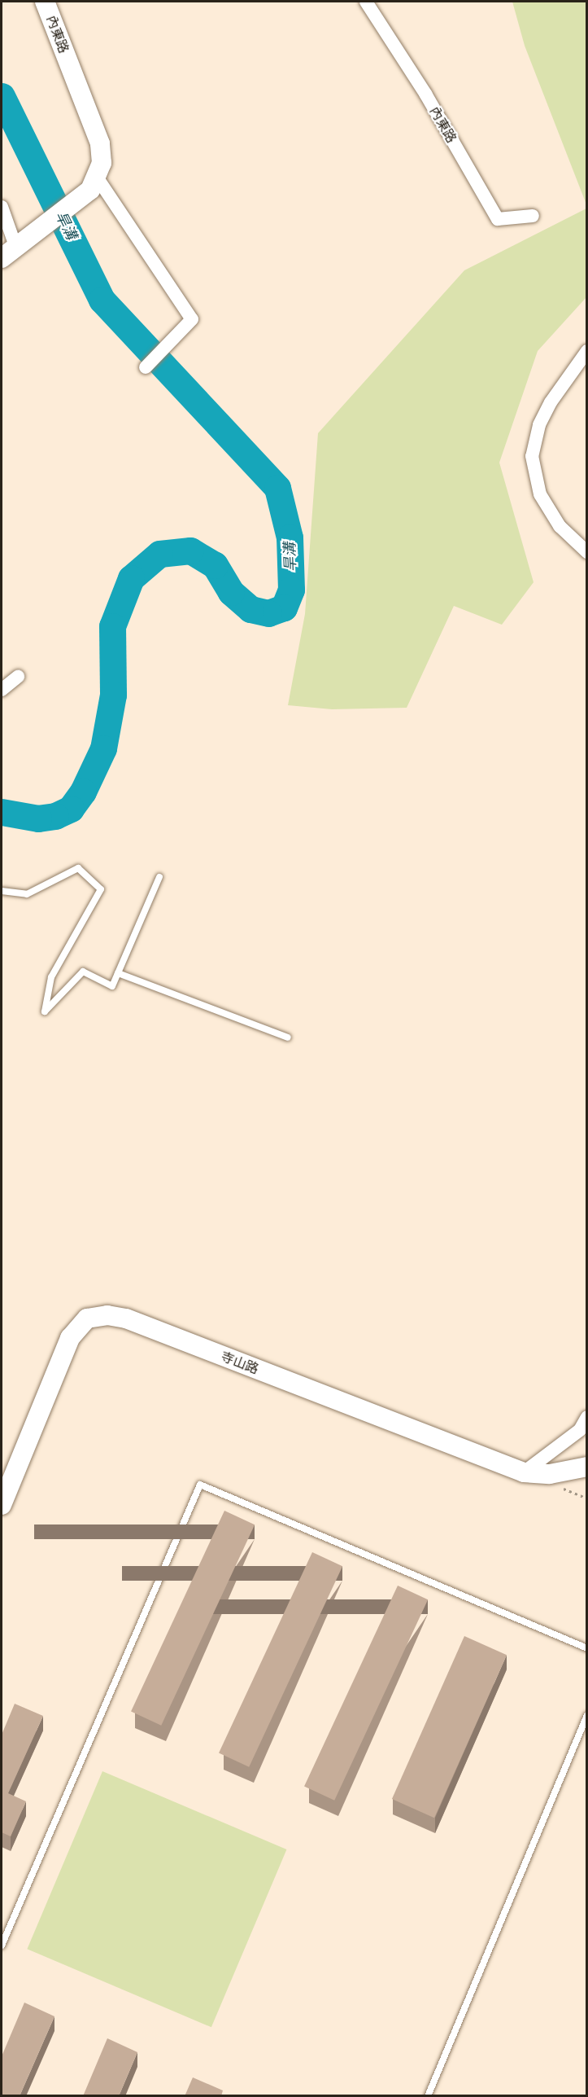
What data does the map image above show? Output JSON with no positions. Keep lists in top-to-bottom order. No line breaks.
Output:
{"streets":{"street":["內東路","寺山路"]},"water":["旱溝"]}
